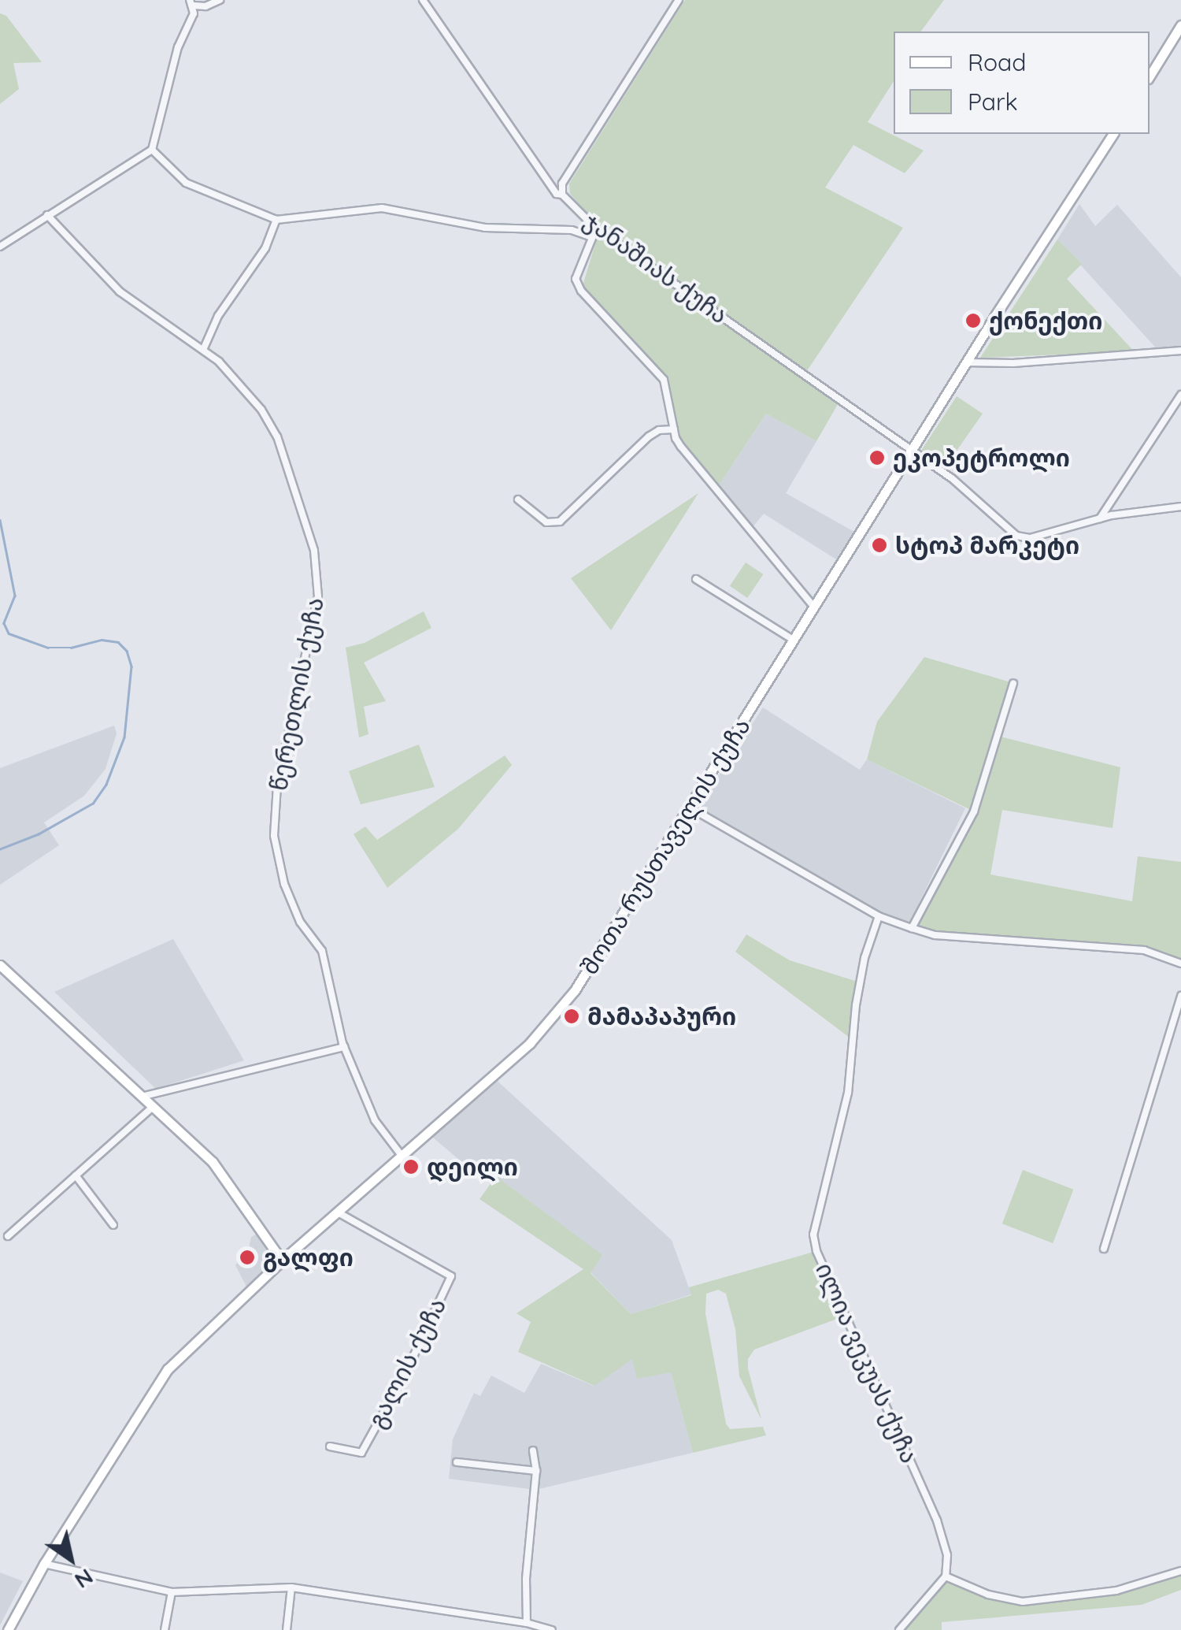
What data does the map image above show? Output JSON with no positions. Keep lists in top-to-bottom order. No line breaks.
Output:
{"streets":{"main road":["შოთა რუსთაველის ქუჩა"],"street":["ჯანაშიას ქუჩა","წერეთლის ქუჩა","გალის ქუჩა","ილია ვეკუას ქუჩა"]},"crossings":[["ჯანაშიას ქუჩა","შოთა რუსთაველის ქუჩა"],["წერეთლის ქუჩა","შოთა რუსთაველის ქუჩა"],["შოთა რუსთაველის ქუჩა","გალის ქუჩა"]],"places":["ქონექთი","ეკოპეტროლი","სტოპ მარკეტი","მამაპაპური","დეილი","გალფი"],"legend":["Road","Park"],"north":"bottom right"}
